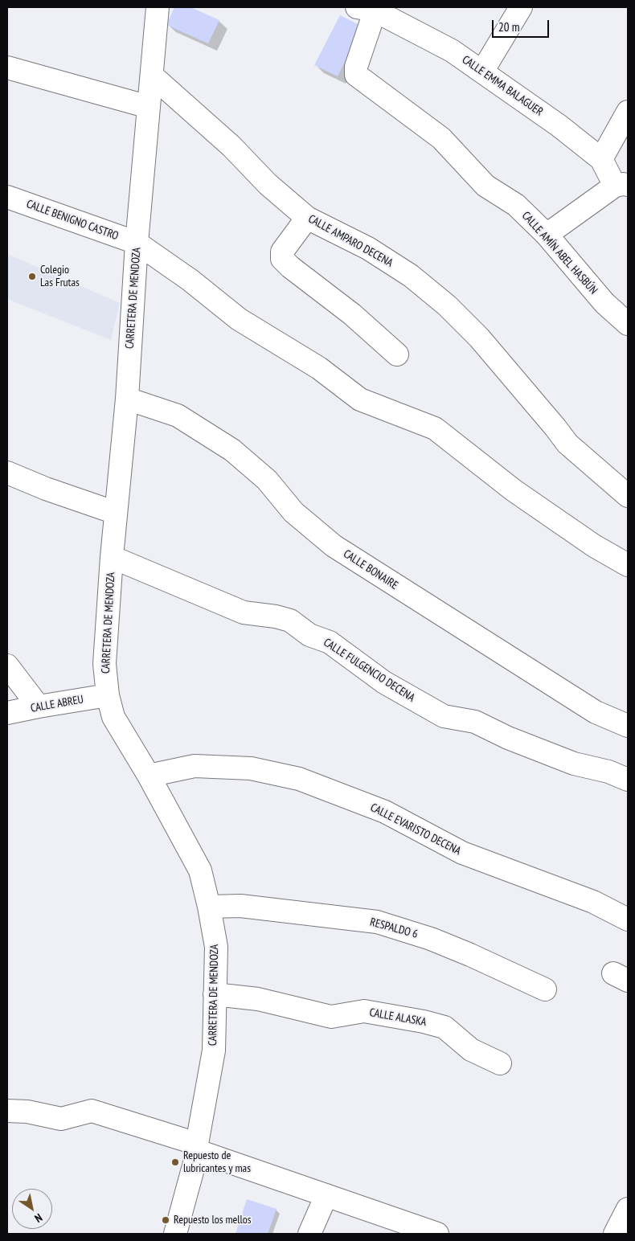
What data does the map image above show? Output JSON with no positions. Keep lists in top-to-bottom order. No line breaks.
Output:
{"streets":{"street":["CALLE EMMA BALAGUER","CALLE BENIGNO CASTRO","CALLE AMPARO DECENA","CALLE AMÍN ABEL HASBÚN","CARRETERA DE MENDOZA","CALLE BONAIRE","CALLE FULGENCIO DECENA","CALLE ABREU","CALLE EVARISTO DECENA","RESPALDO 6","CALLE ALASKA"]},"crossings":[["CALLE EMMA BALAGUER","CALLE AMÍN ABEL HASBÚN"],["CALLE BENIGNO CASTRO","CARRETERA DE MENDOZA"],["CALLE AMPARO DECENA","CARRETERA DE MENDOZA"],["CARRETERA DE MENDOZA","CALLE BONAIRE"],["CARRETERA DE MENDOZA","CALLE FULGENCIO DECENA"],["CARRETERA DE MENDOZA","CALLE ABREU"],["CARRETERA DE MENDOZA","CALLE EVARISTO DECENA"],["CARRETERA DE MENDOZA","RESPALDO 6"],["CARRETERA DE MENDOZA","CALLE ALASKA"]],"places":["Colegio Las Frutas","Repuesto de lubricantes y mas","Repuesto los mellos"],"scale_bar":"20 m","north":"bottom right"}
